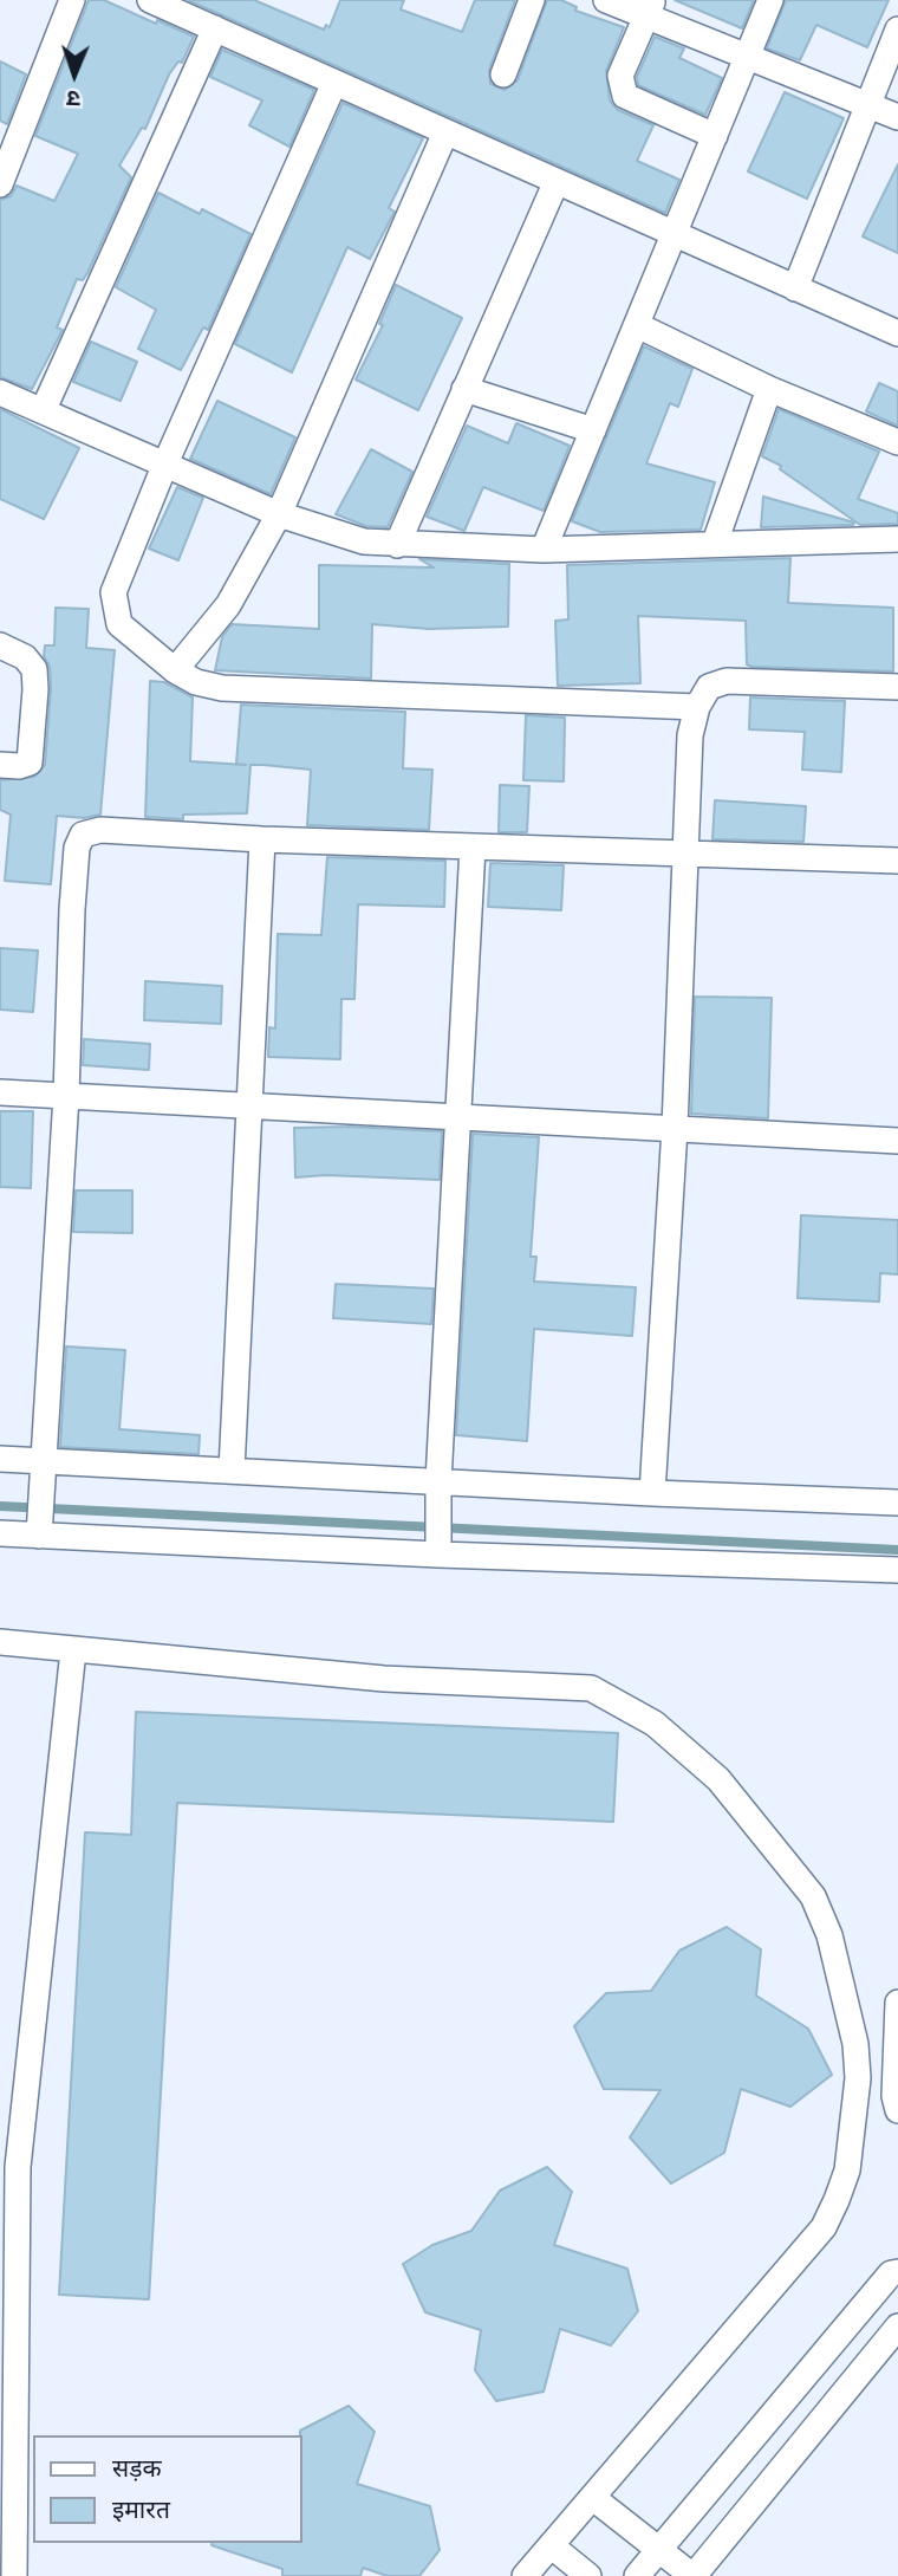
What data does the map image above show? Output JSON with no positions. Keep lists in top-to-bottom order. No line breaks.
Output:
{"legend":["सड़क","इमारत"],"north":"bottom"}
